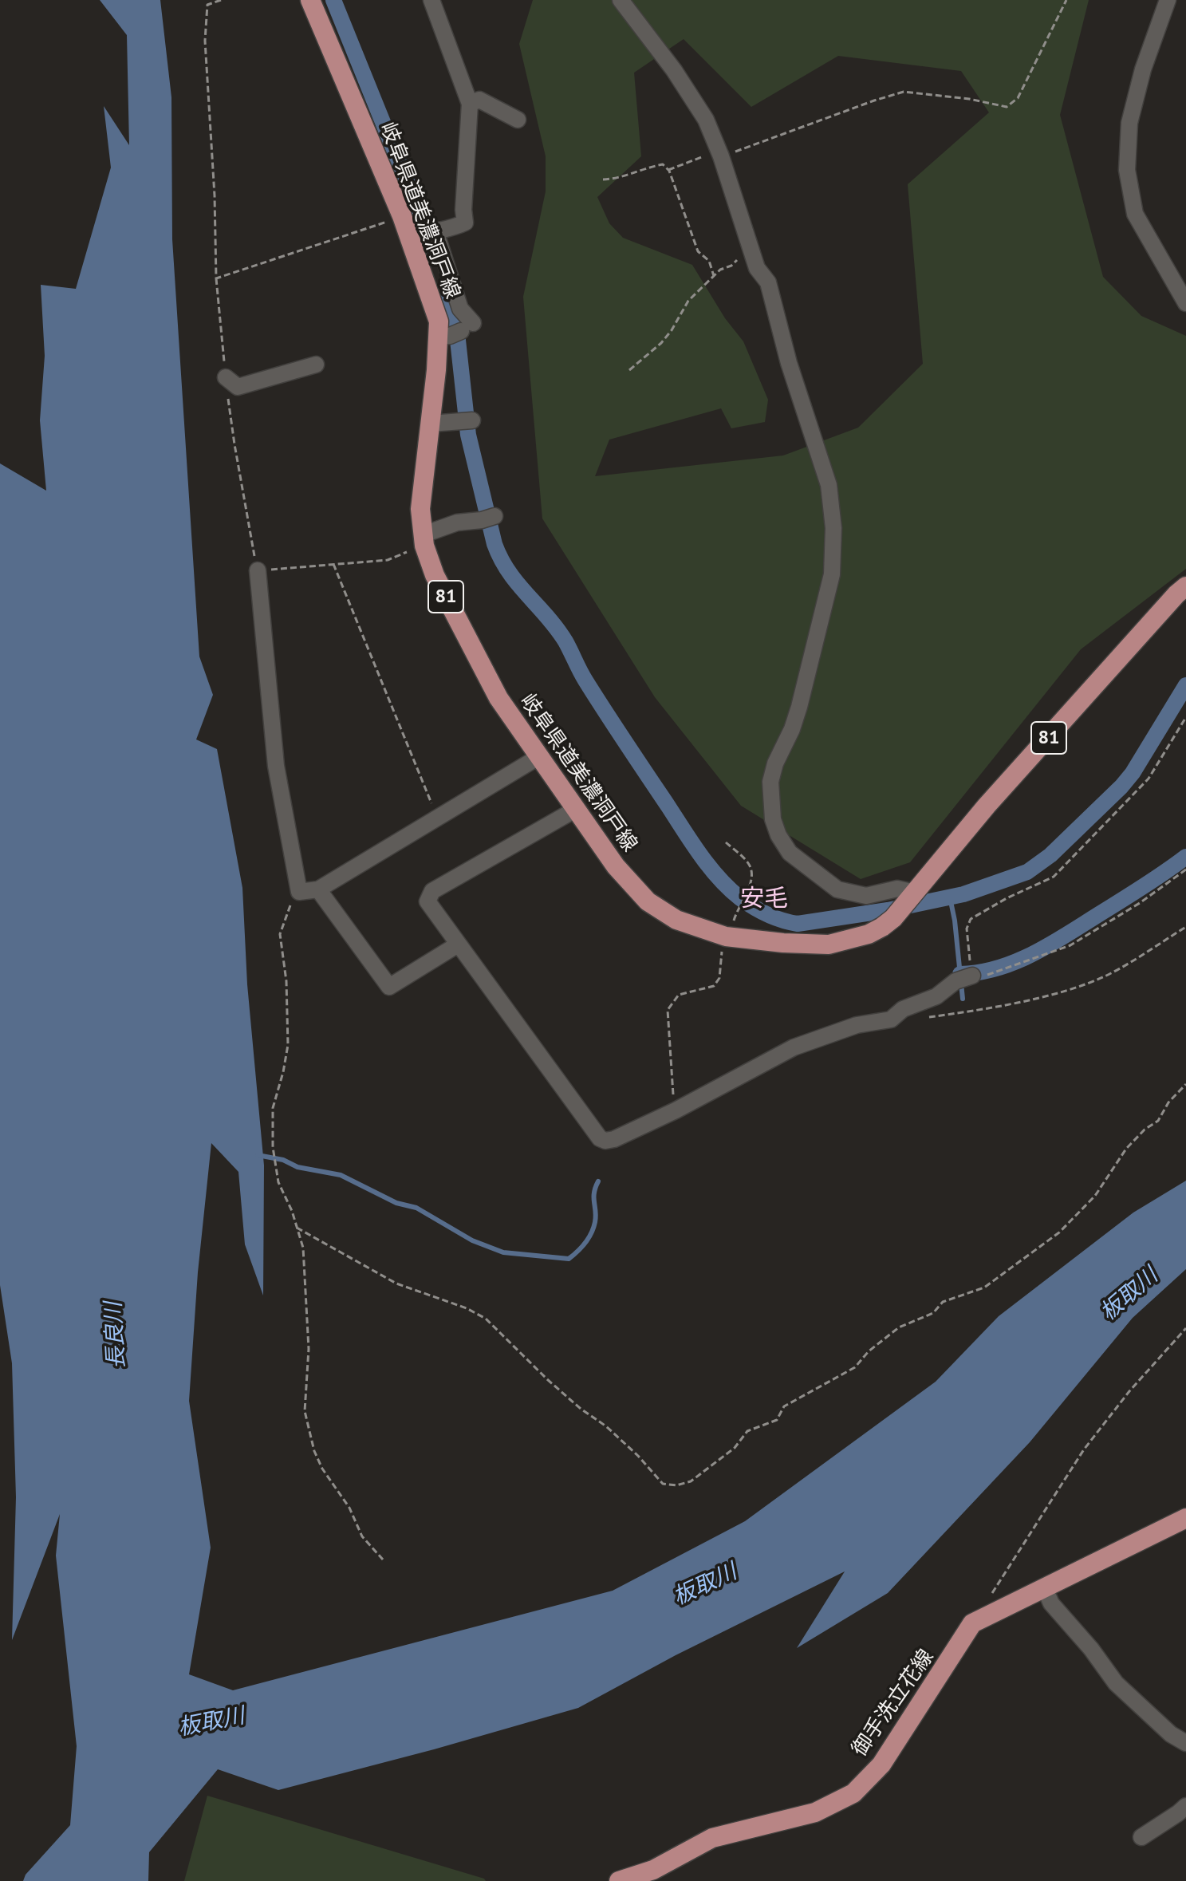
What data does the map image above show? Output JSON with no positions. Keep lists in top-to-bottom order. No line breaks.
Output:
{"streets":{"main road":["岐阜県道美濃洞戸線","81","御手洗立花線"]},"districts":["安毛"],"water":["板取川","長良川"]}
